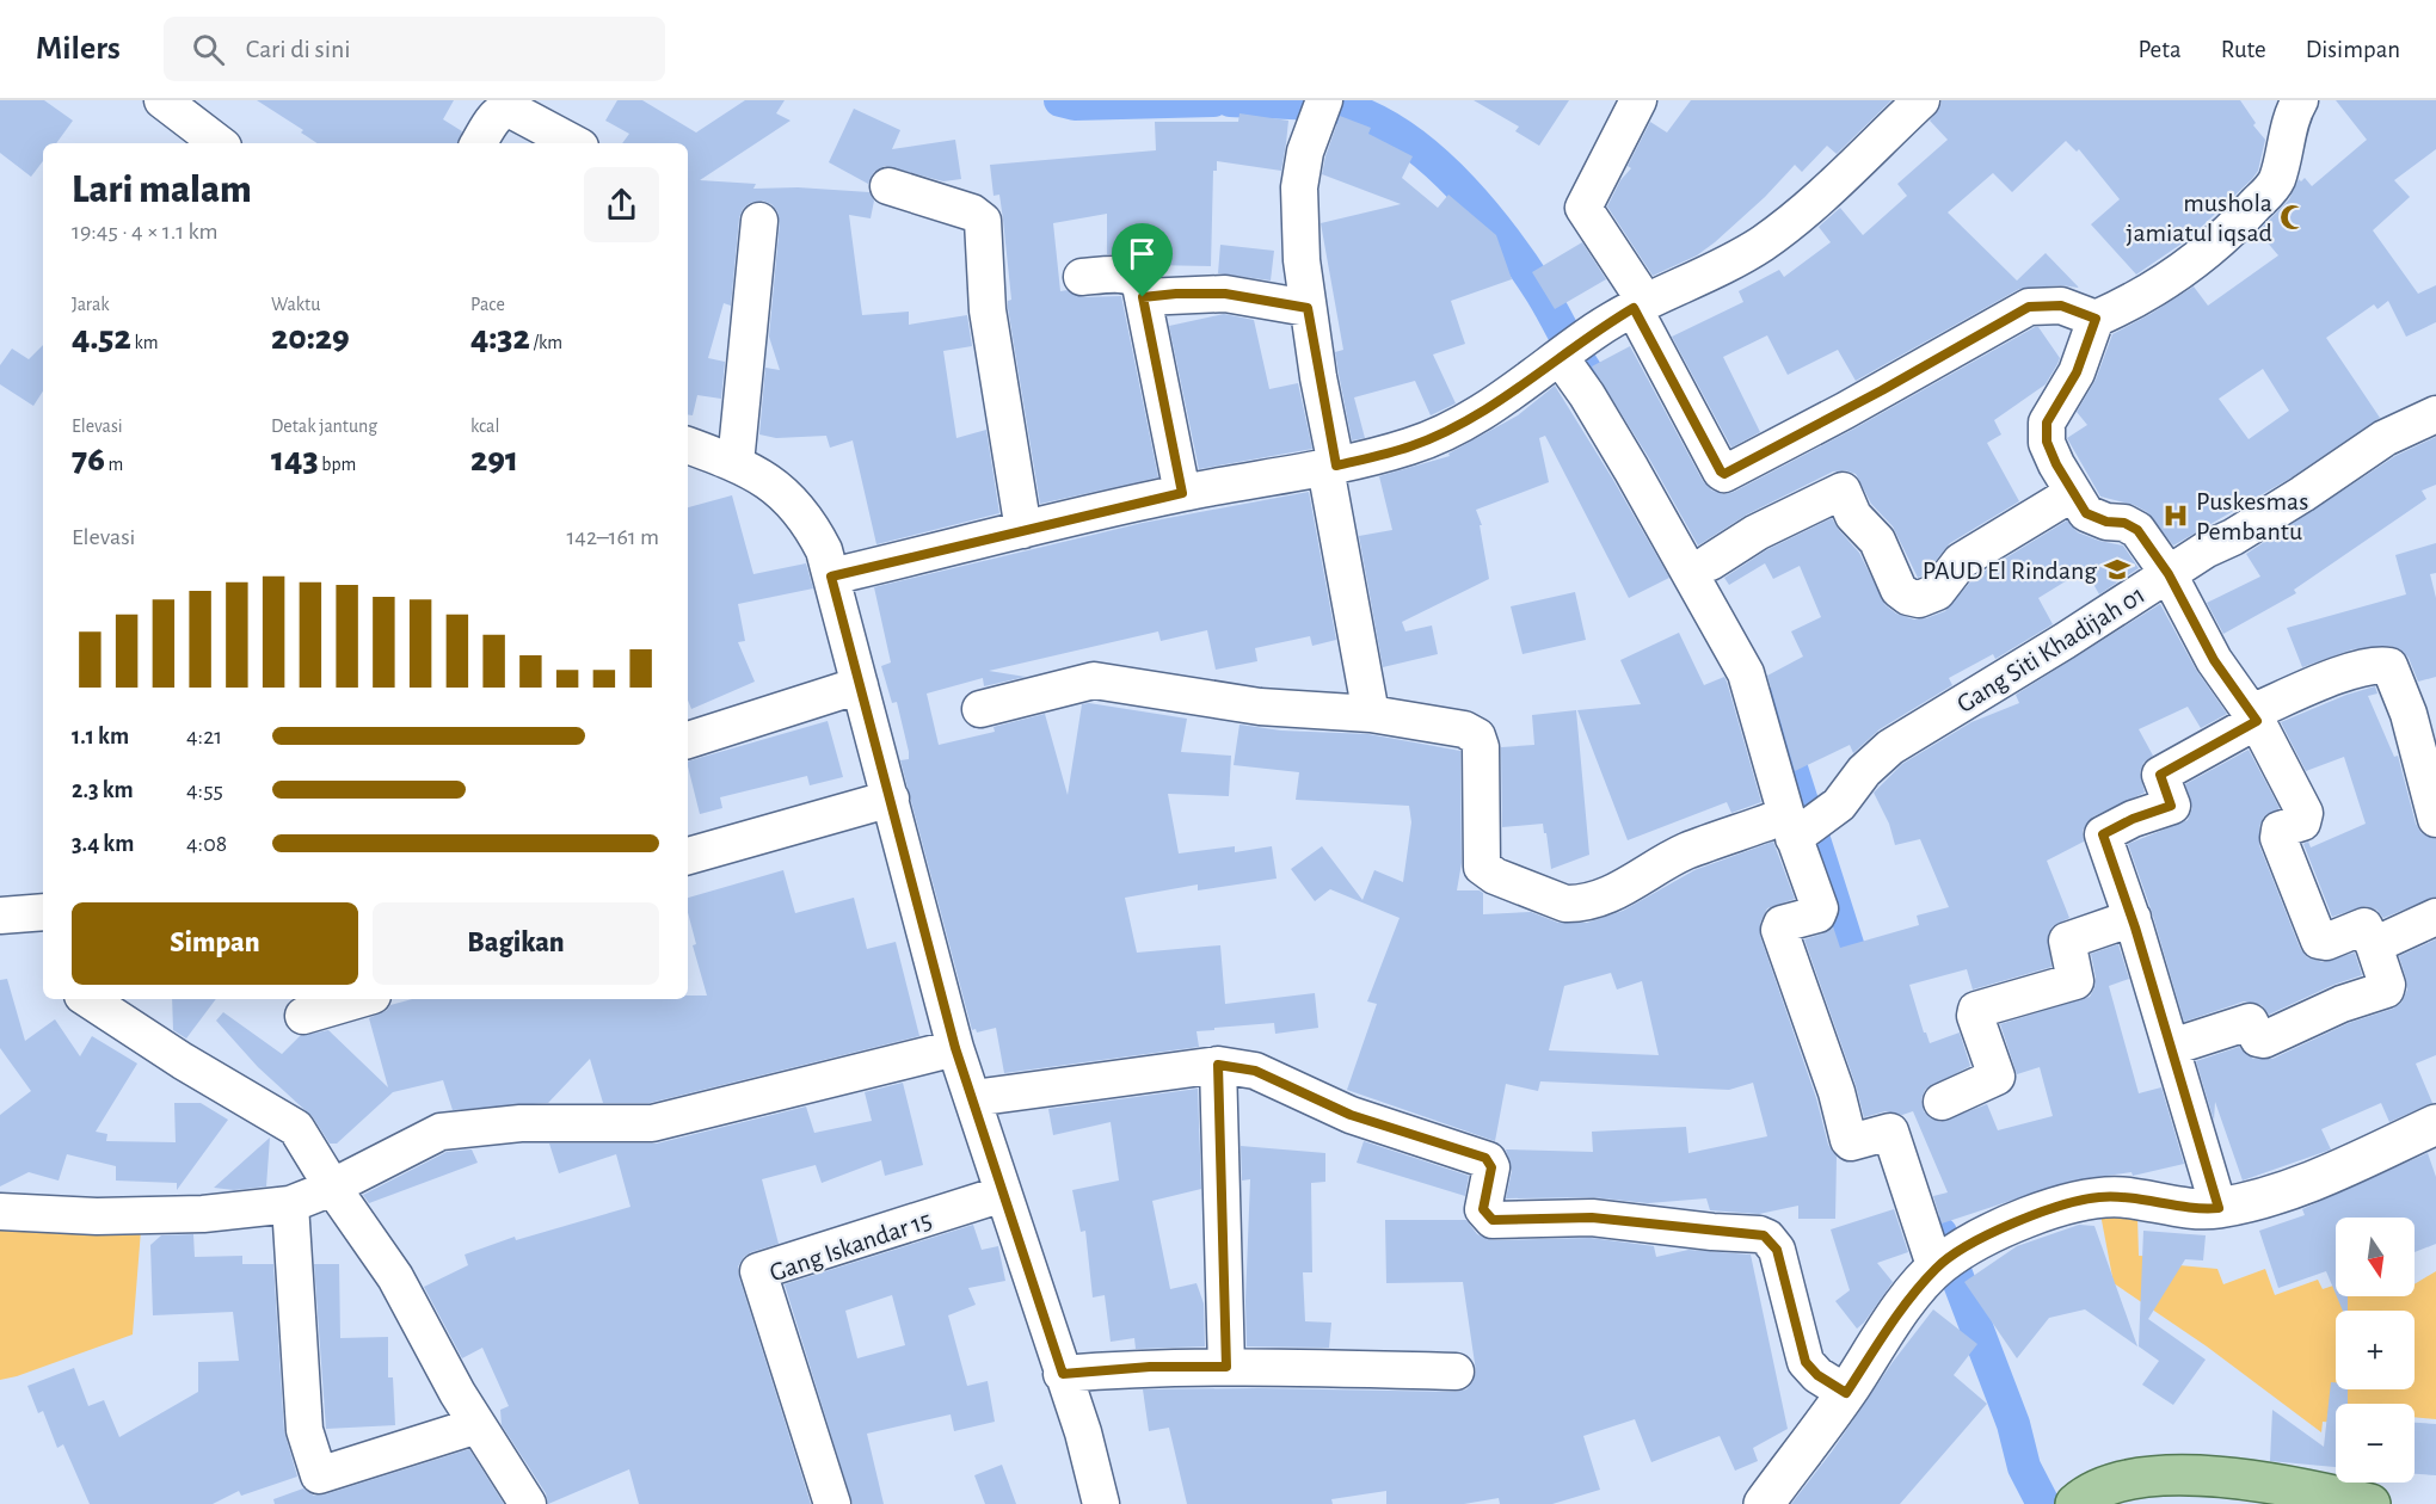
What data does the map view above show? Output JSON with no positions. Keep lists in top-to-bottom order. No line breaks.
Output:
{"streets":{"street":["Gang Siti Khadijah 01","Gang Iskandar 15"]},"places":{"mosque":["mushola jamiatul iqsad"],"hospital":["Puskesmas Pembantu"],"school or university":["PAUD El Rindang"]},"north":"bottom","page":{"header":"Milers","search":"Cari di sini","nav":["Peta","Rute","Disimpan"],"heading":["Lari malam","19:45 · 4 × 1.1 km"],"stats":[["Jarak","4.52 km"],["Waktu","20:29"],["Pace","4:32 /km"],["Elevasi","76 m"],["Detak jantung","143 bpm"],["kcal","291"]],"chart":["Elevasi","142–161 m"],"list":[{"name":"1.1 km","note":"4:21"},{"name":"2.3 km","note":"4:55"},{"name":"3.4 km","note":"4:08"}],"buttons":["Simpan","Bagikan"],"map_buttons":["+","−"]}}
